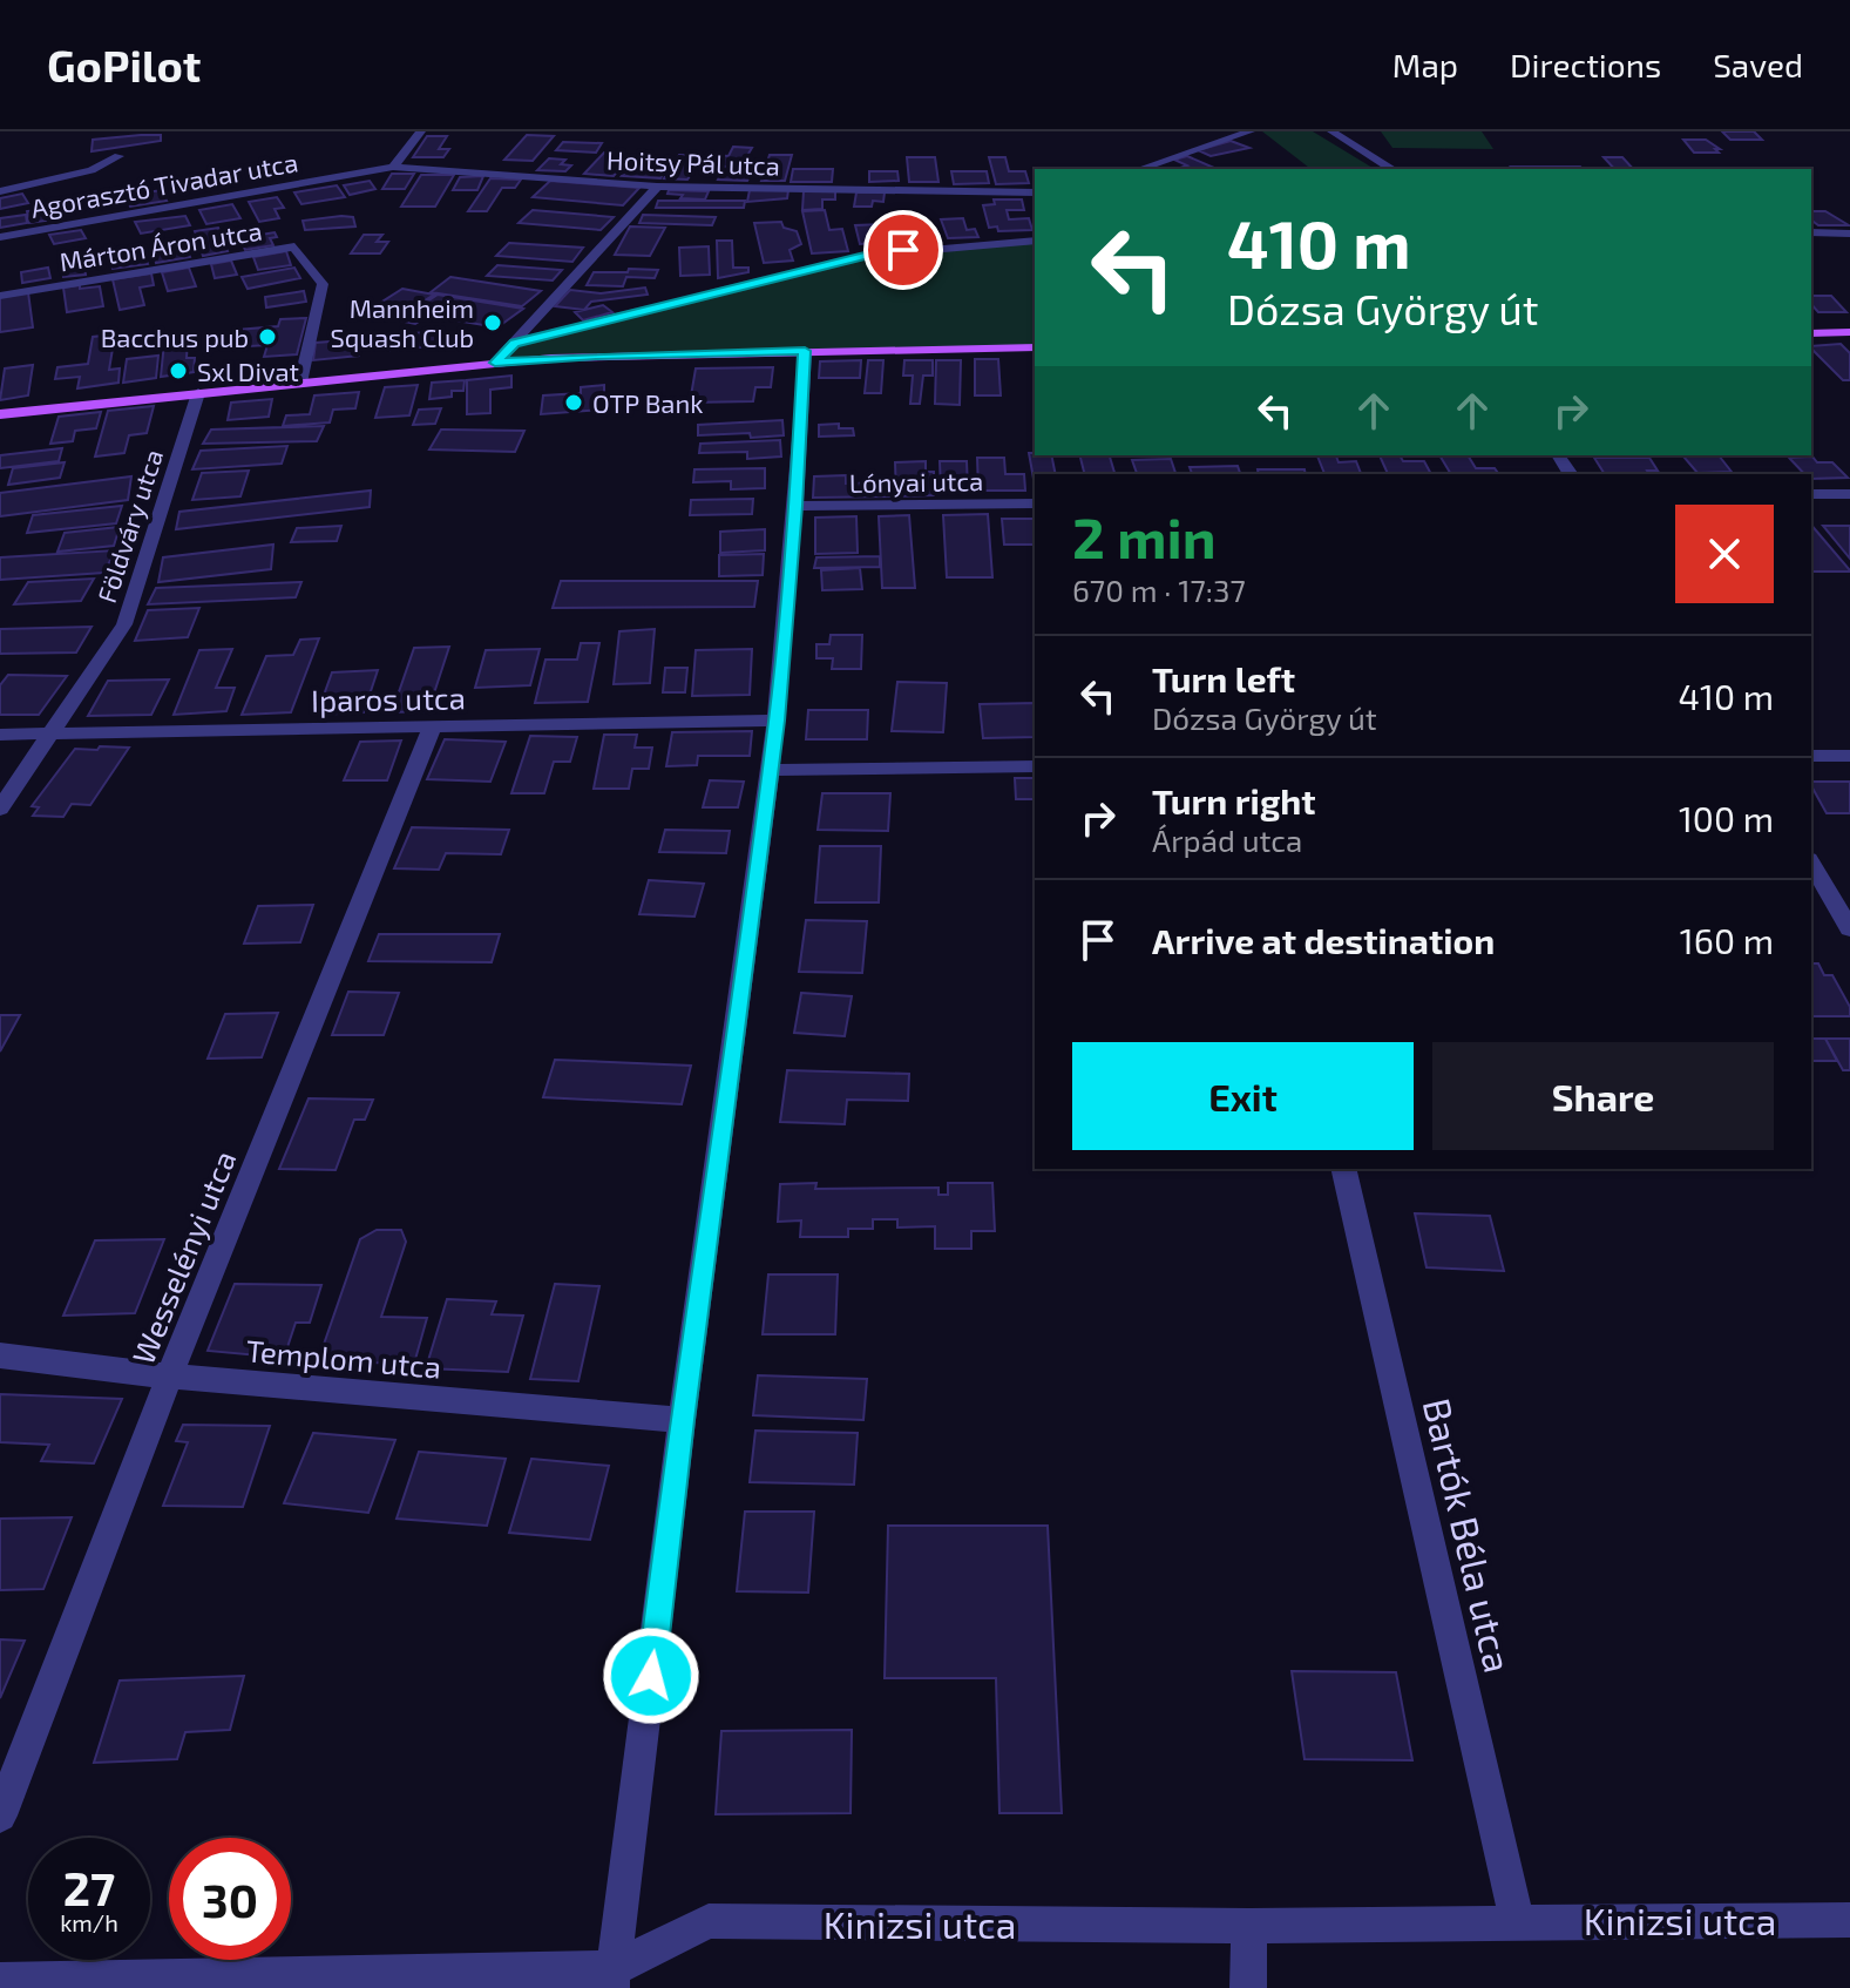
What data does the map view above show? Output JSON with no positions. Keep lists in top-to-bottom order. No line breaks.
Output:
{"streets":{"street":["Hoitsy Pál utca","Agorasztó Tivadar utca","Márton Áron utca","Lónyai utca","Földváry utca","Iparos utca","Wesselényi utca","Templom utca","Bartók Béla utca","Kinizsi utca"]},"crossings":[["Hoitsy Pál utca","Agorasztó Tivadar utca"],["Földváry utca","Iparos utca"],["Iparos utca","Wesselényi utca"],["Wesselényi utca","Templom utca"],["Bartók Béla utca","Kinizsi utca"]],"places":["Mannheim Squash Club","Bacchus pub","Sxl Divat","OTP Bank"],"page":{"header":"GoPilot","nav":["Map","Directions","Saved"],"turn":["410 m","Dózsa György út"],"heading":["2 min","670 m · 17:37"],"list":[{"name":"Turn left","note":"Dózsa György út","value":"410 m"},{"name":"Turn right","note":"Árpád utca","value":"100 m"},{"name":"Arrive at destination","value":"160 m"}],"buttons":["Exit","Share"],"speed":"27 km/h","limit":"30"}}
